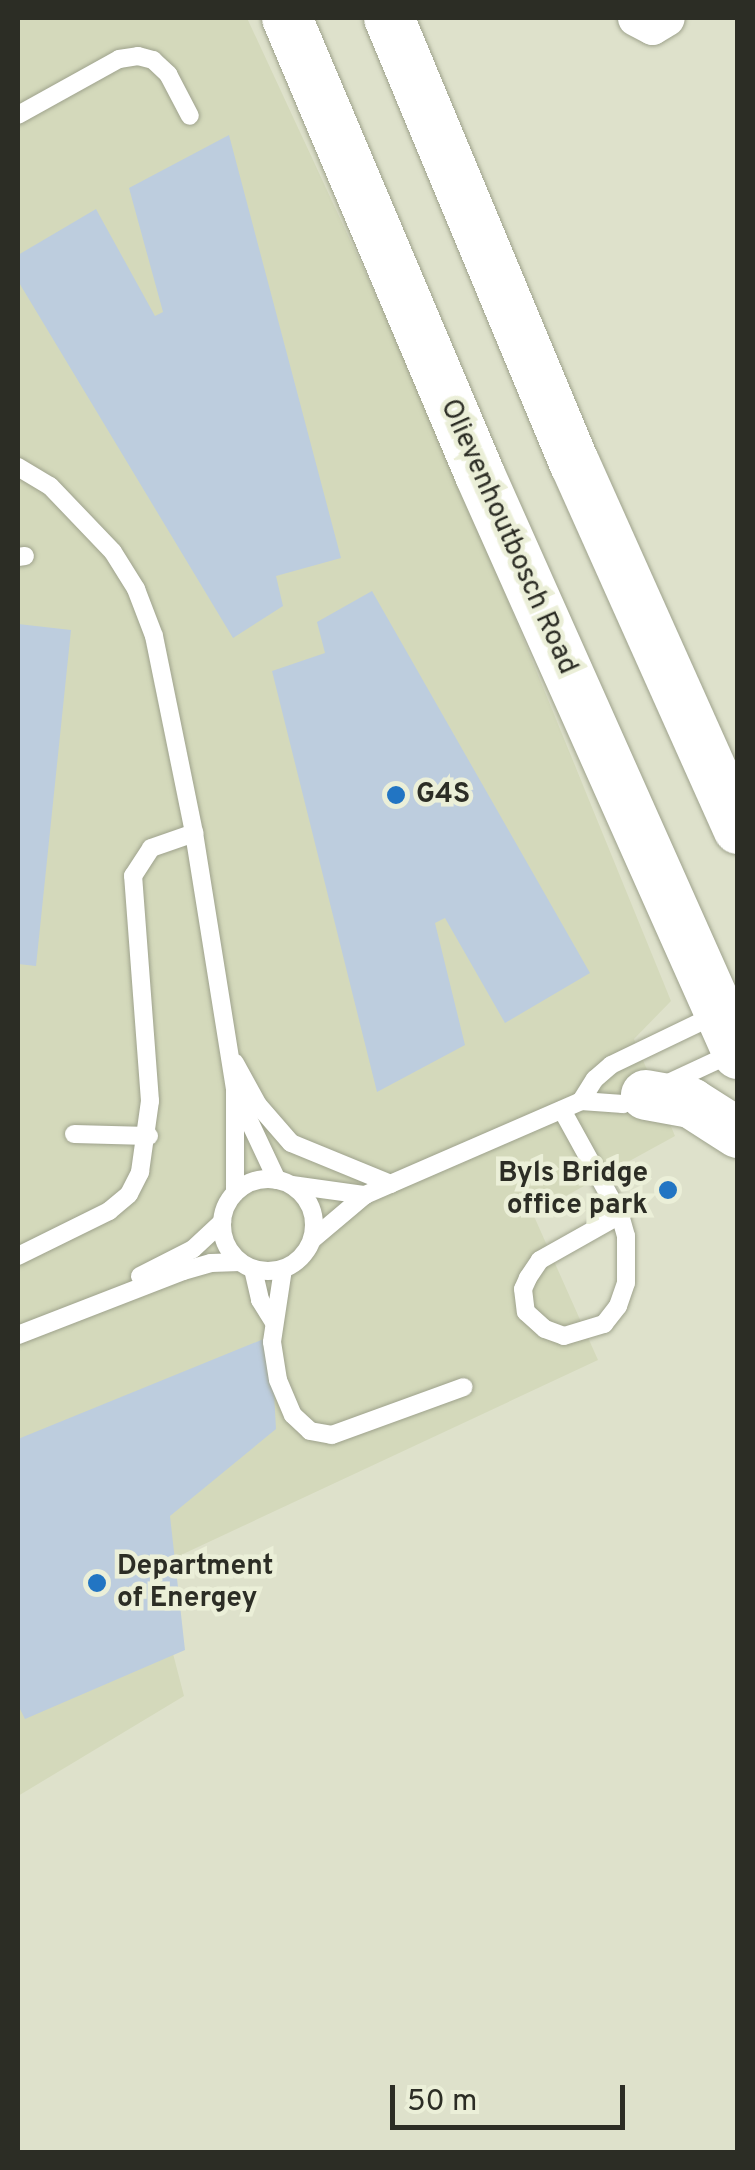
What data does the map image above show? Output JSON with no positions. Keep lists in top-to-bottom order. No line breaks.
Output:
{"streets":{"main road":["Olievenhoutbosch Road"]},"places":["G4S","Byls Bridge office park","Department of Energey"],"scale_bar":"50 m"}
